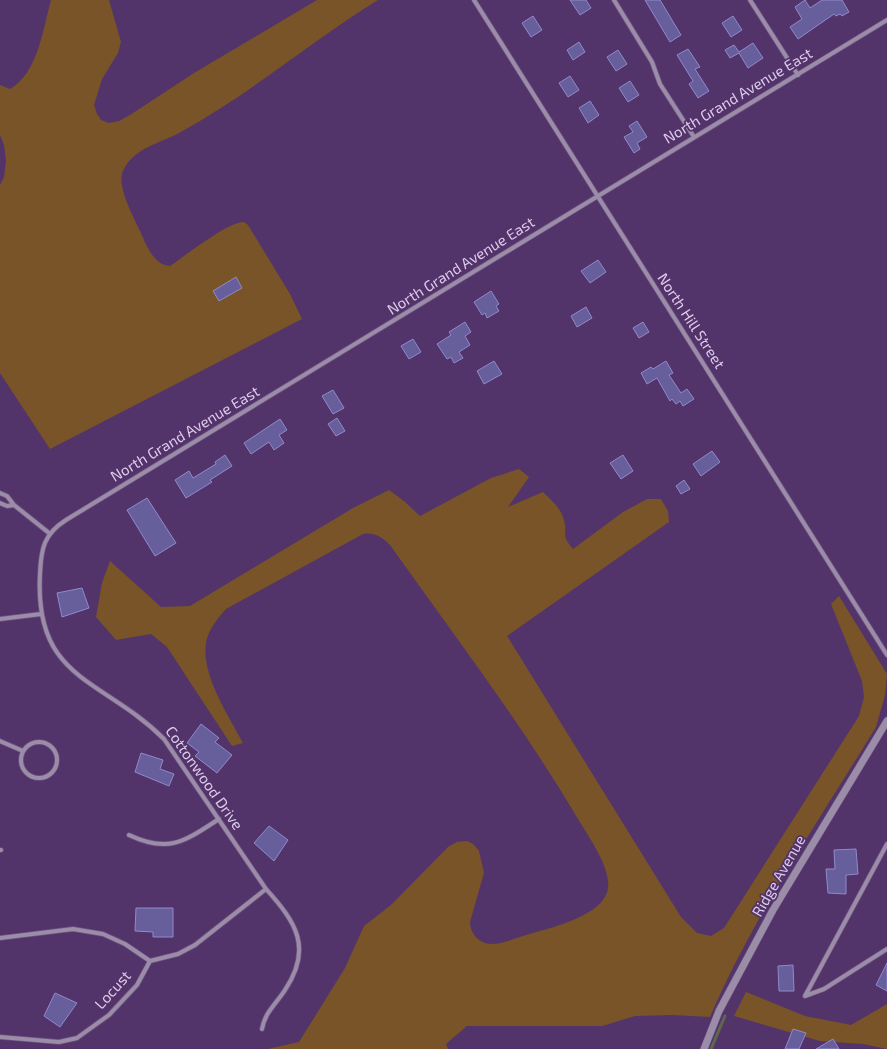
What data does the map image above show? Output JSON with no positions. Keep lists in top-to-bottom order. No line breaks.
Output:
{"streets":{"street":["North Grand Avenue East","North Hill Street","Cottonwood Drive","Ridge Avenue","Locust"]},"crossings":[["North Grand Avenue East","North Hill Street"],["North Grand Avenue East","Cottonwood Drive"]]}
